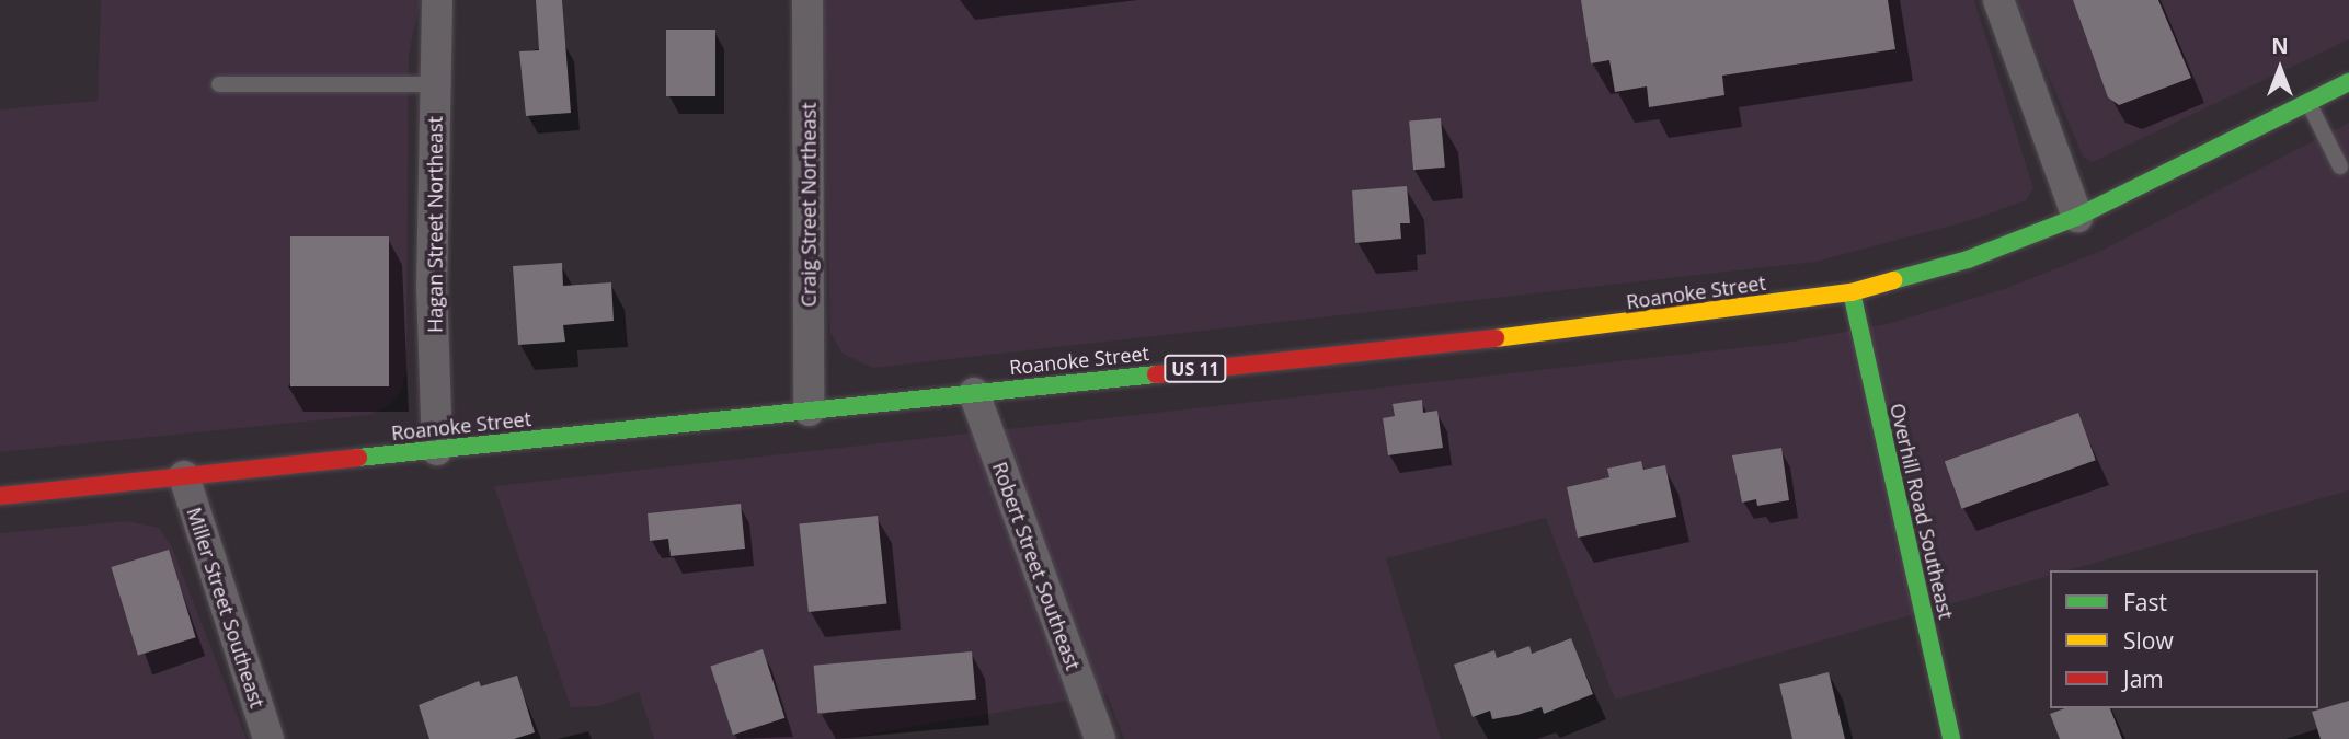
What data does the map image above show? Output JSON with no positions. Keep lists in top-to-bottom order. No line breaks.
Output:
{"streets":{"main road":["Roanoke Street","US 11","Overhill Road Southeast"],"street":["Craig Street Northeast","Hagan Street Northeast","Robert Street Southeast","Miller Street Southeast"]},"crossings":[["Craig Street Northeast","Roanoke Street"],["Hagan Street Northeast","Roanoke Street"],["Roanoke Street","Overhill Road Southeast"],["Roanoke Street","Robert Street Southeast"],["Roanoke Street","Miller Street Southeast"]],"legend":["Fast","Slow","Jam"],"north":"top"}
